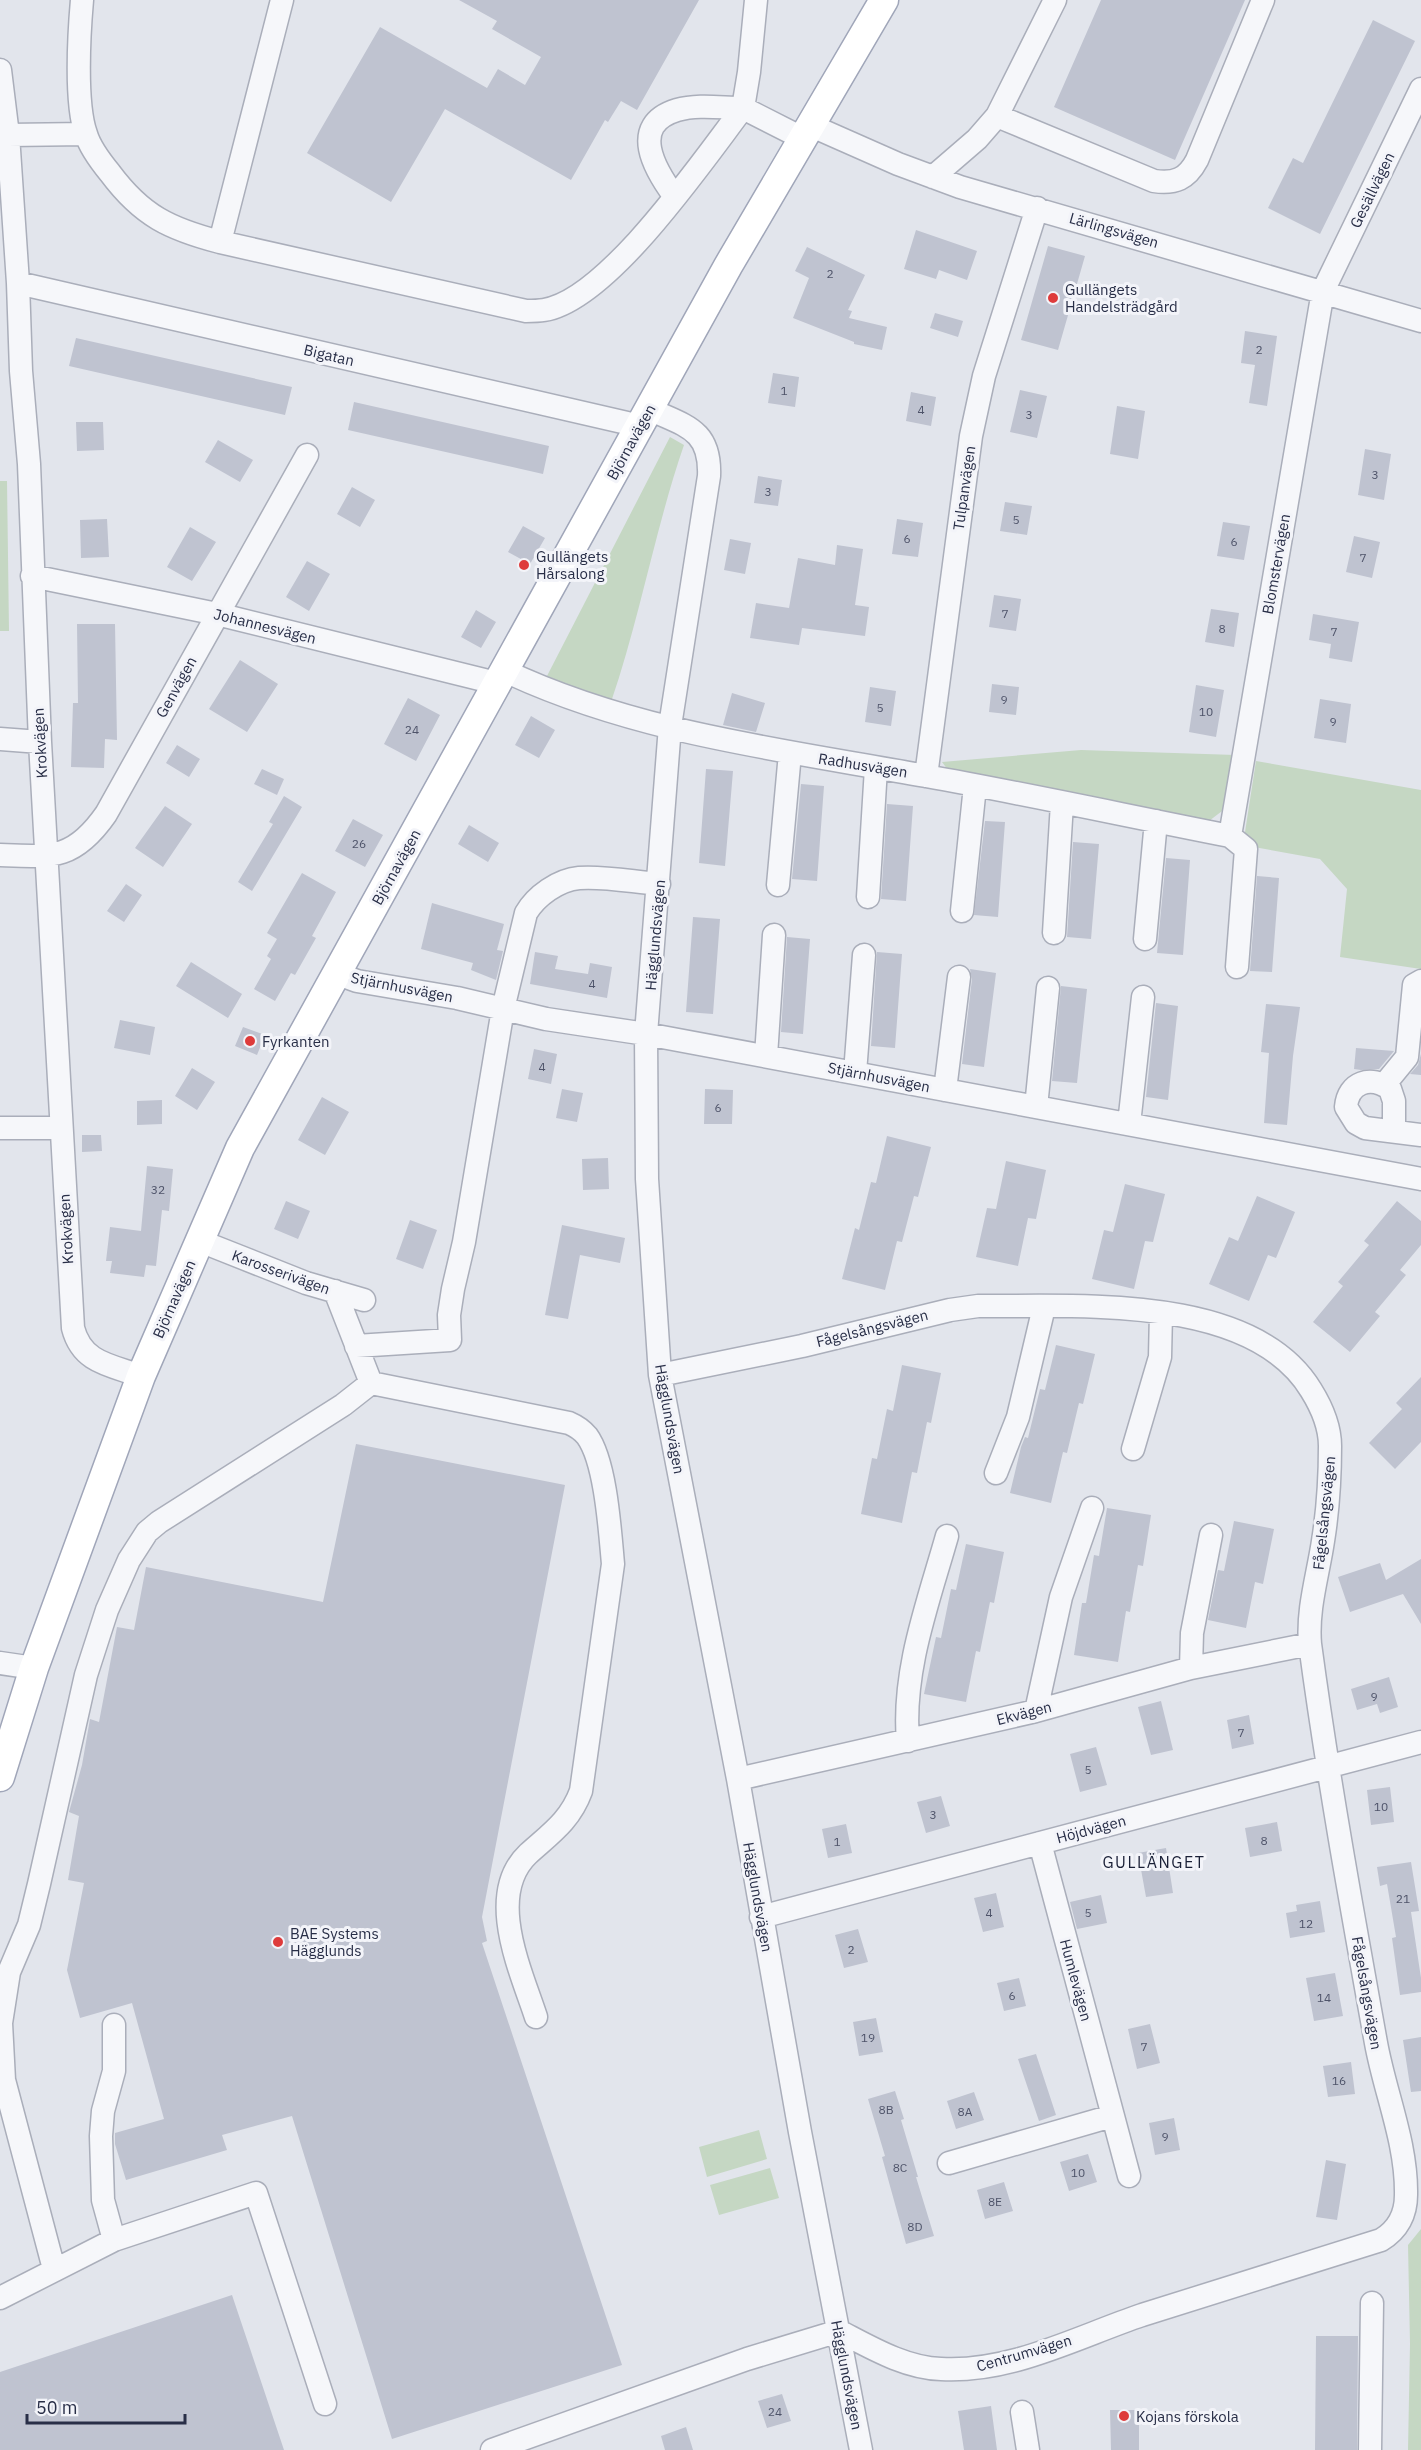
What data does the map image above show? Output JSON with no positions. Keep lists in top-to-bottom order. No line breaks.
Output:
{"streets":{"main road":["Björnavägen"],"street":["Gesällvägen","Lärlingsvägen","Bigatan","Tulpanvägen","Blomstervägen","Johannesvägen","Genvägen","Krokvägen","Radhusvägen","Hägglundsvägen","Stjärnhusvägen","Karosserivägen","Fågelsångsvägen","Ekvägen","Höjdvägen","Humlevägen","Centrumvägen"]},"crossings":[["Gesällvägen","Lärlingsvägen"],["Gesällvägen","Blomstervägen"],["Lärlingsvägen","Björnavägen"],["Lärlingsvägen","Tulpanvägen"],["Lärlingsvägen","Blomstervägen"],["Bigatan","Björnavägen"],["Bigatan","Krokvägen"],["Bigatan","Hägglundsvägen"],["Björnavägen","Johannesvägen"],["Björnavägen","Krokvägen"],["Björnavägen","Radhusvägen"],["Björnavägen","Hägglundsvägen"],["Björnavägen","Stjärnhusvägen"],["Björnavägen","Karosserivägen"],["Tulpanvägen","Radhusvägen"],["Blomstervägen","Radhusvägen"],["Johannesvägen","Genvägen"],["Johannesvägen","Krokvägen"],["Johannesvägen","Radhusvägen"],["Genvägen","Krokvägen"],["Radhusvägen","Hägglundsvägen"],["Hägglundsvägen","Stjärnhusvägen"],["Hägglundsvägen","Fågelsångsvägen"],["Hägglundsvägen","Ekvägen"],["Hägglundsvägen","Höjdvägen"],["Hägglundsvägen","Centrumvägen"],["Fågelsångsvägen","Ekvägen"],["Fågelsångsvägen","Höjdvägen"],["Fågelsångsvägen","Centrumvägen"],["Höjdvägen","Humlevägen"]],"districts":["GULLÄNGET"],"places":["Gullängets Handelsträdgård","Gullängets Hårsalong","Fyrkanten","BAE Systems Hägglunds","Kojans förskola"],"house_numbers":["2","2","1","4","3","3","3","5","6","6","7","7","8","7","9","5","10","9","24","26","4","4","6","32","9","7","5","10","3","8","1","21","4","5","12","2","6","14","19","7","16","8B","8A","9","8C","10","8E","8D","24"],"scale_bar":"50 m"}
